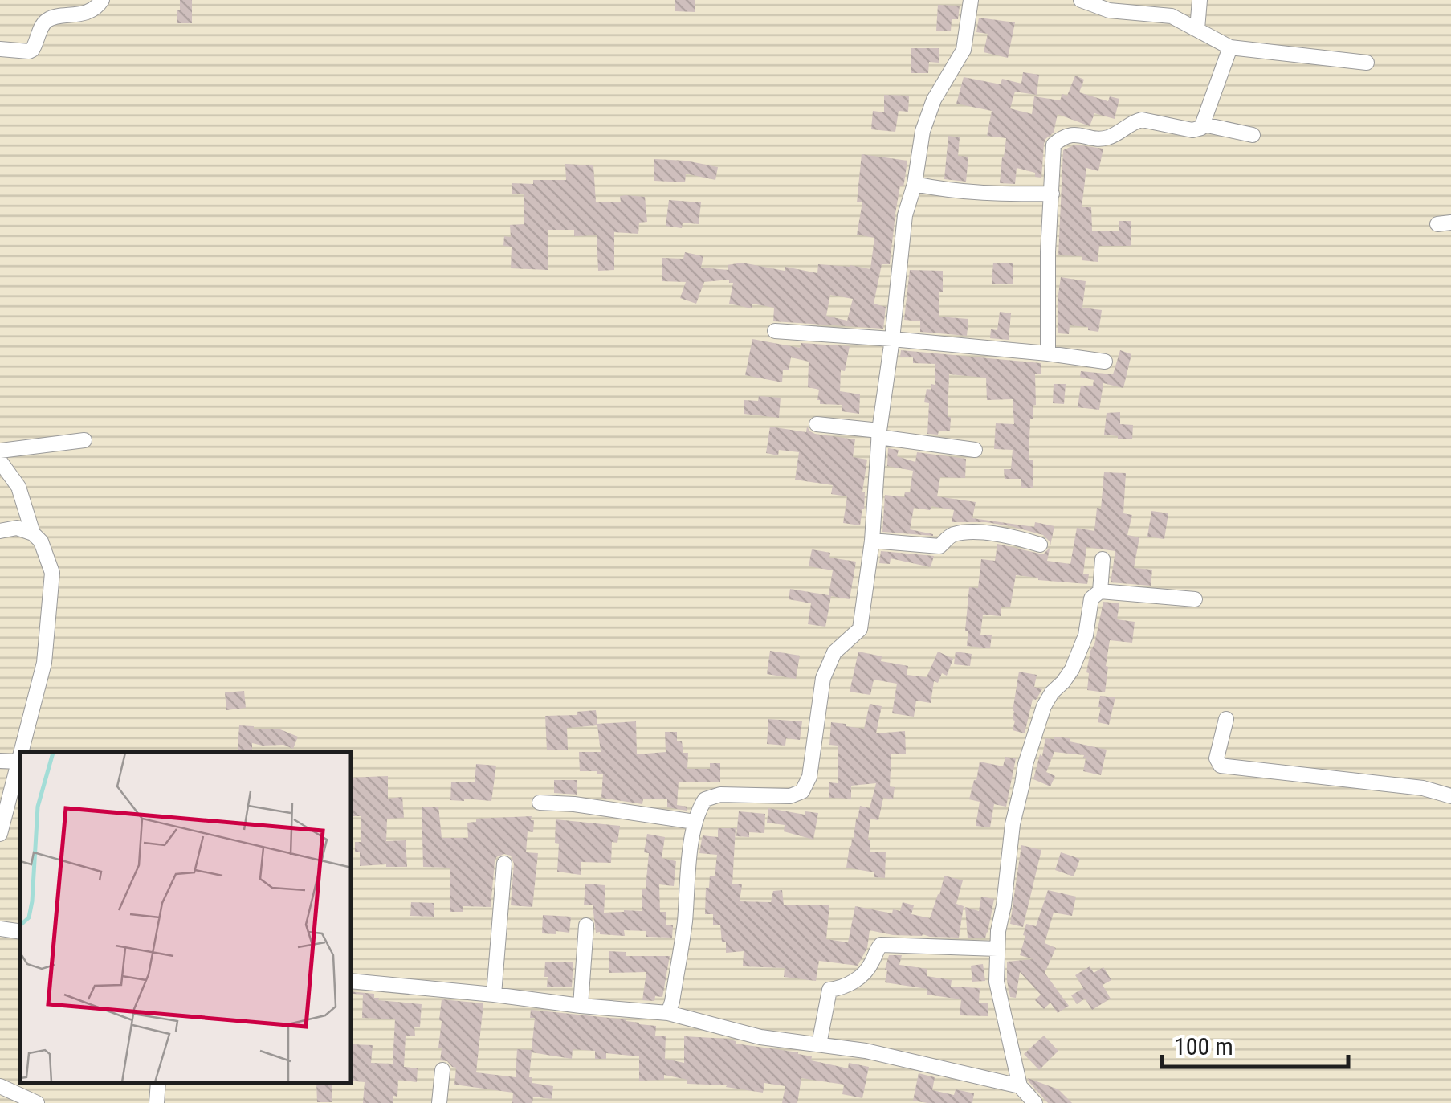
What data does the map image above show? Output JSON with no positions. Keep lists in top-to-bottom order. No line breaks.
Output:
{"scale_bar":"100 m"}
